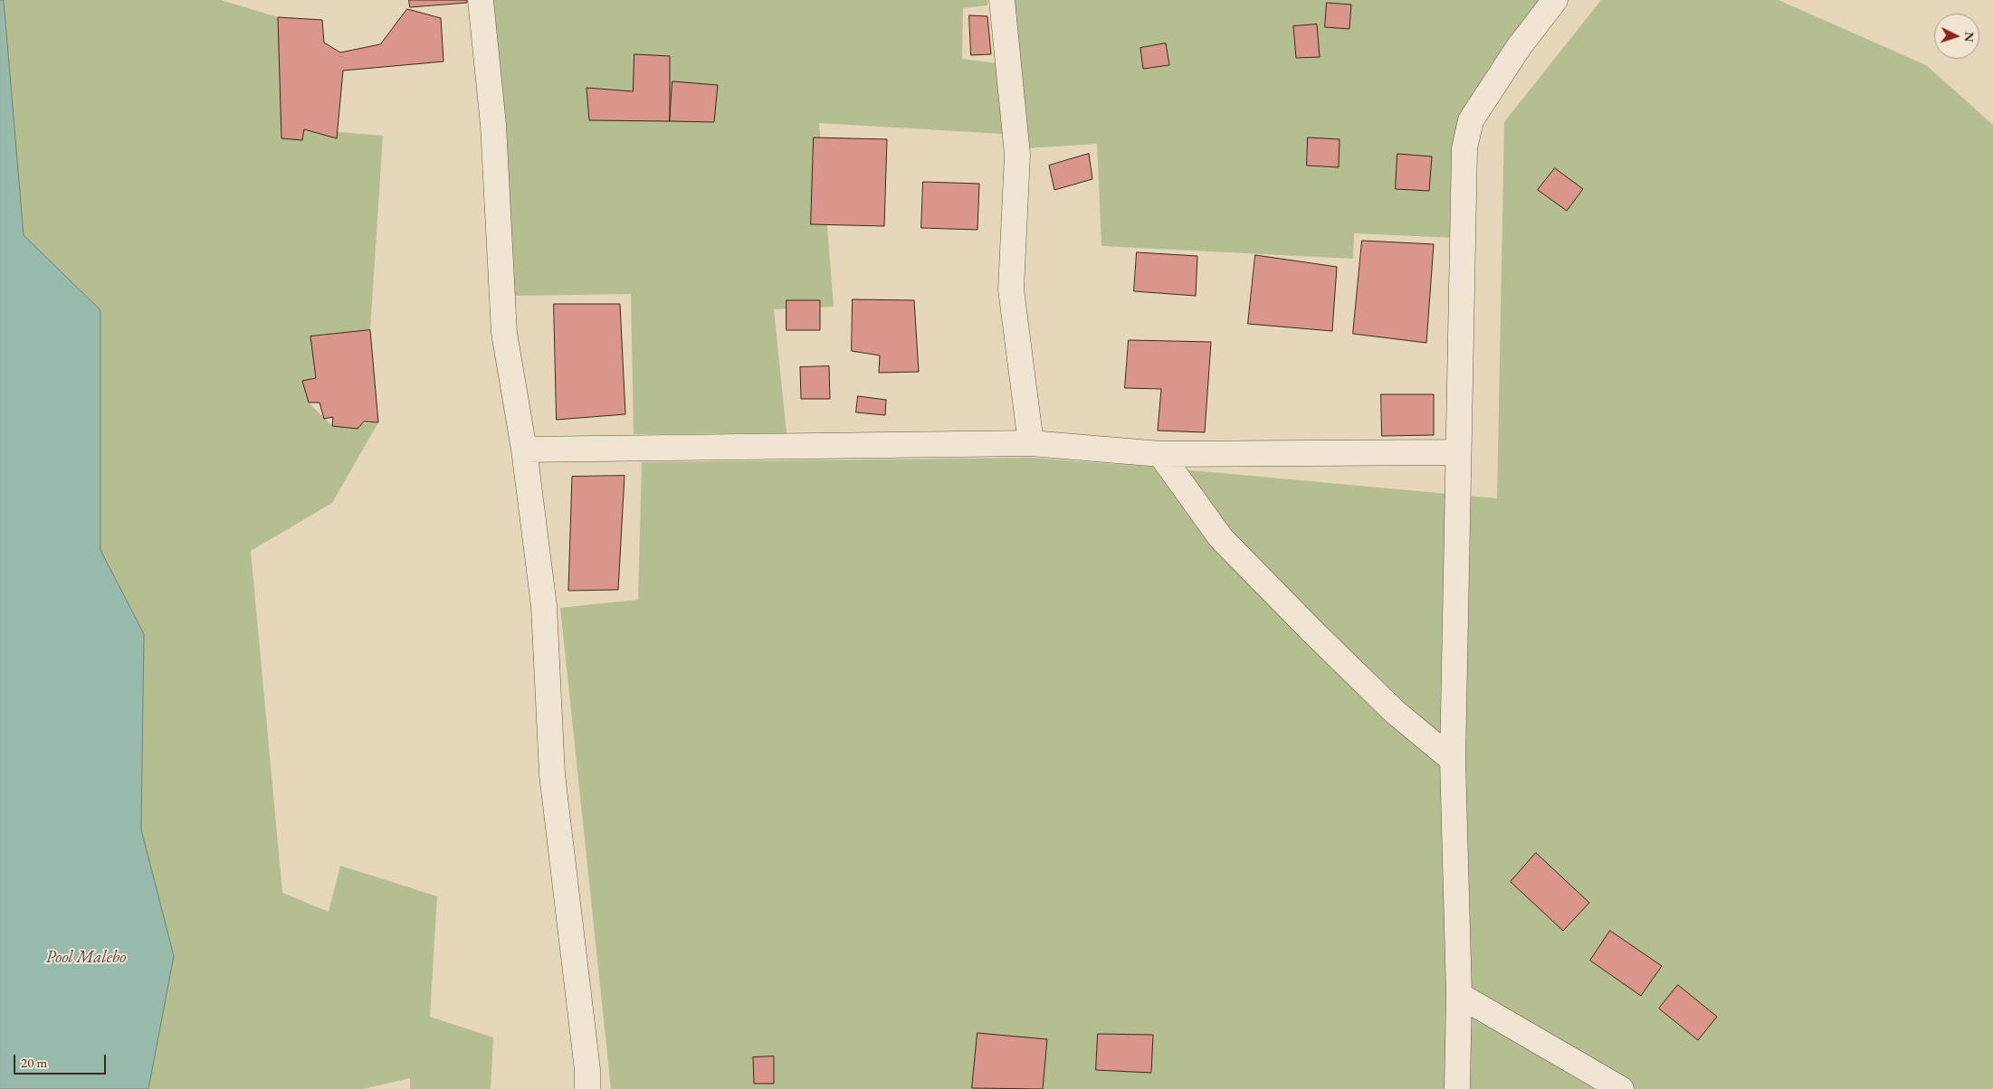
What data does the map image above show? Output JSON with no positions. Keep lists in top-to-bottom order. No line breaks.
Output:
{"water":["Pool Malebo"],"scale_bar":"20 m","north":"right"}
